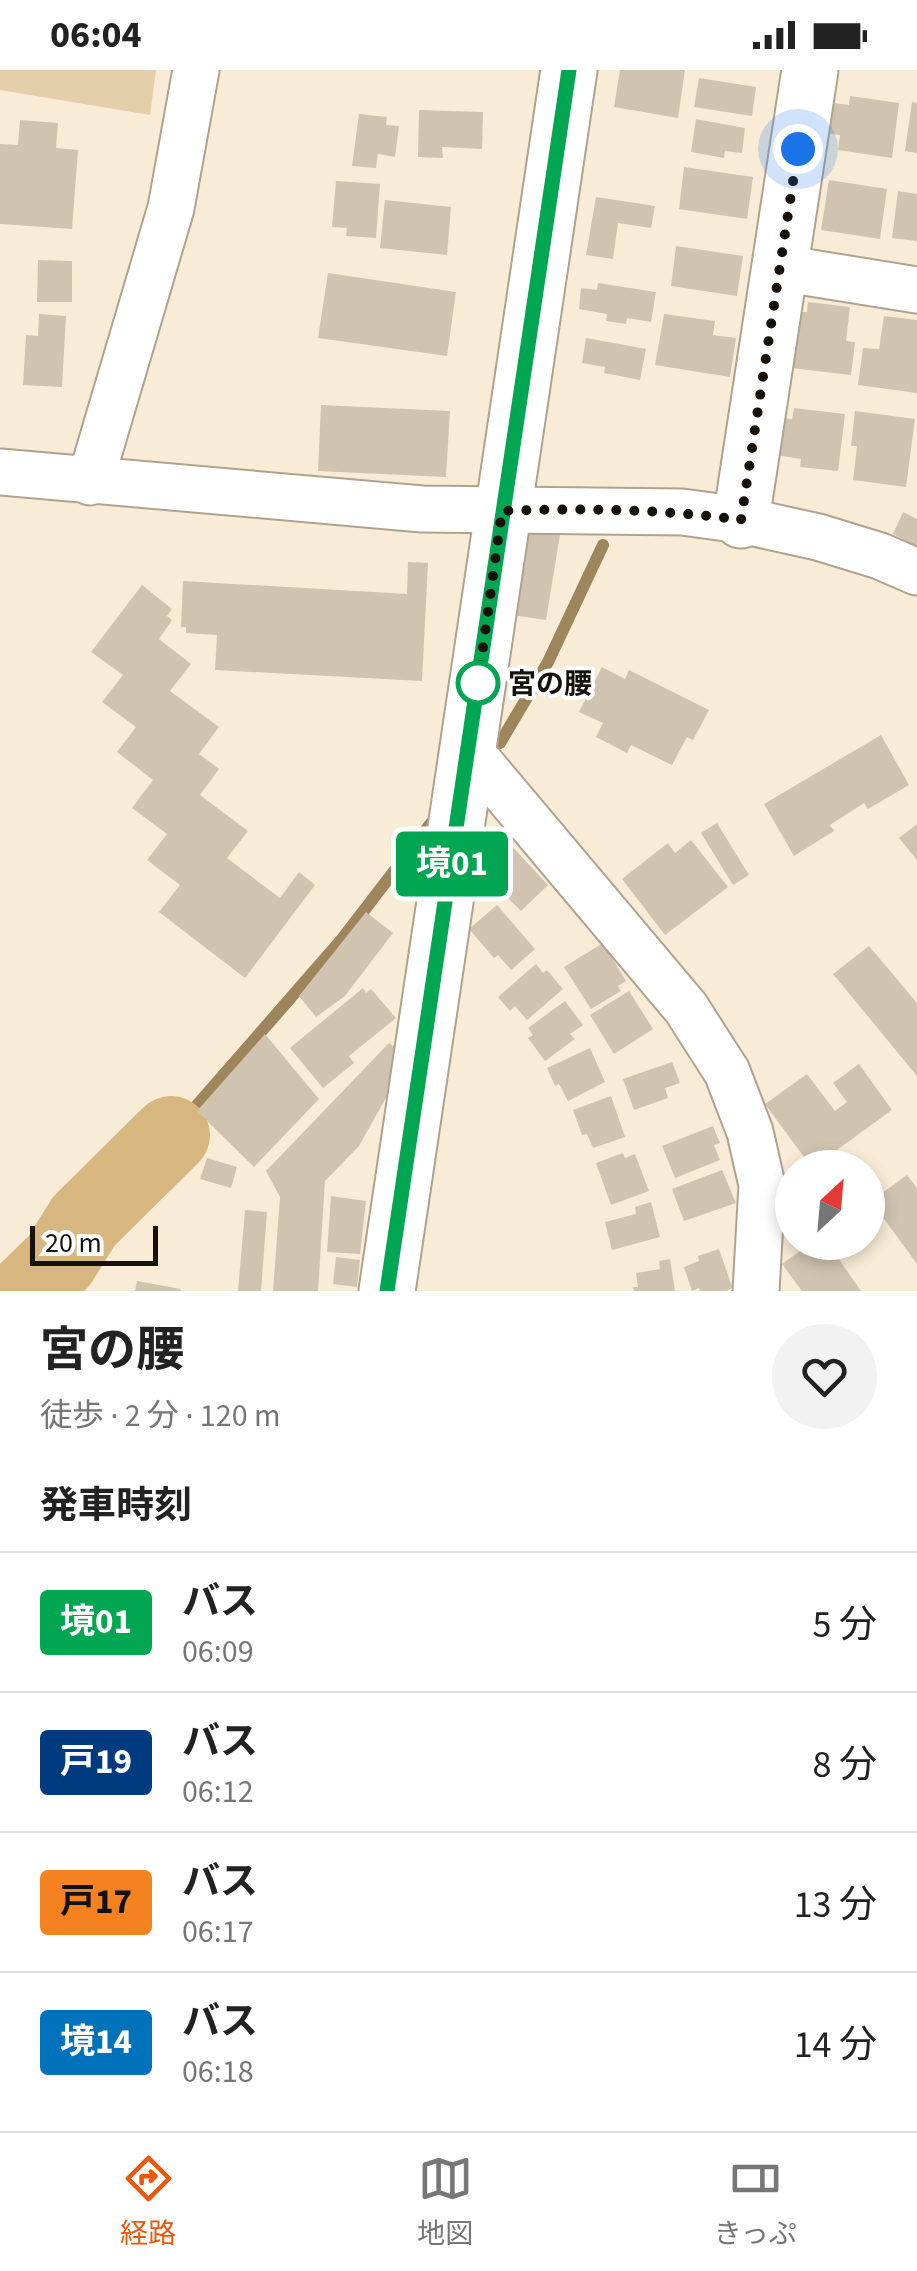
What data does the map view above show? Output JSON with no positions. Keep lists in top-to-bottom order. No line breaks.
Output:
{"places":["宮の腰"],"lines":["bus line 境01"],"scale_bar":"20 m","north":"top right","page":{"status":"06:04","on_map":"境01","scale":"20 m","heading":[["宮の腰","徒歩 · 2 分 · 120 m"],"発車時刻"],"list":[{"mark":"境01","name":"バス","note":"06:09","value":"5 分"},{"mark":"戸19","name":"バス","note":"06:12","value":"8 分"},{"mark":"戸17","name":"バス","note":"06:17","value":"13 分"},{"mark":"境14","name":"バス","note":"06:18","value":"14 分"}],"tabs":["経路","地図","きっぷ"]}}
